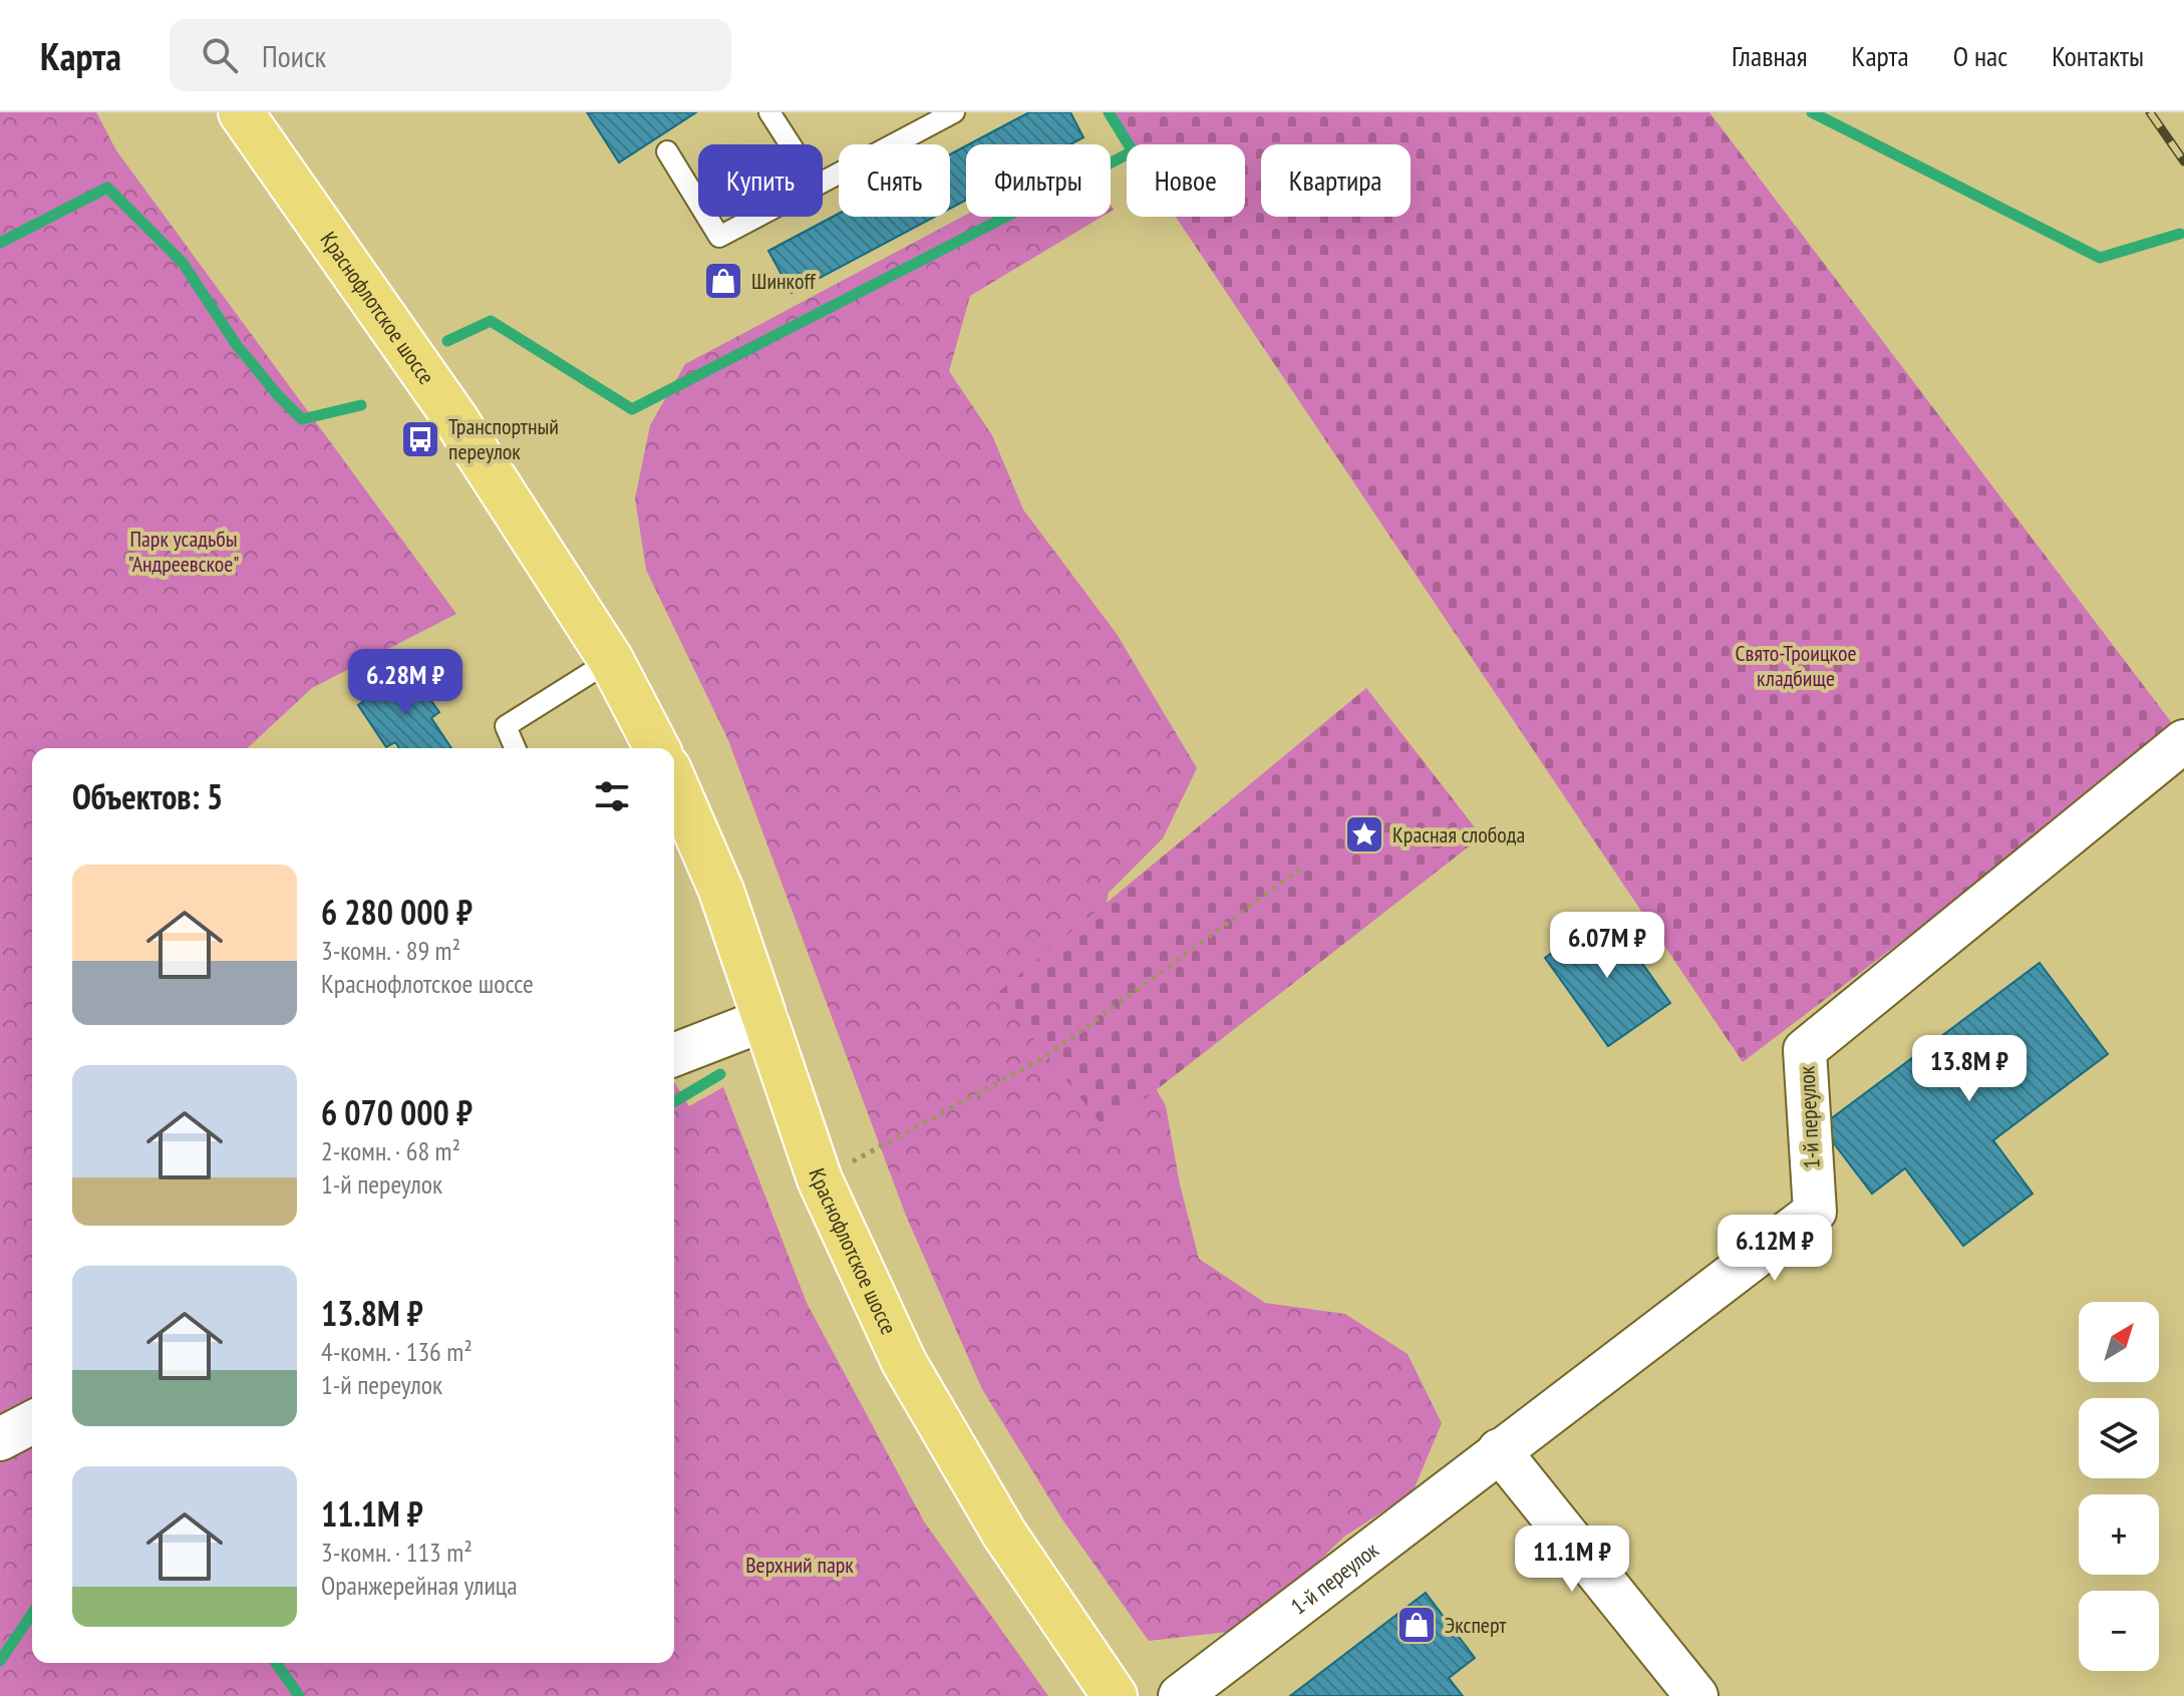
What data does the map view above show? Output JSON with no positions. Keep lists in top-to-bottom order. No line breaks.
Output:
{"streets":{"main road":["Краснофлотское шоссе"],"street":["1-й переулок"]},"parks":["Парк усадьбы \"Андреевское\"","Свято-Троицкое кладбище","Верхний парк"],"places":{"shop":["Шинкoff","Эксперт"],"bus stop":["Транспортный переулок"],"place":["Красная слобода"]},"north":"top right","page":{"header":"Карта","search":"Поиск","nav":["Главная","Карта","О нас","Контакты"],"chip":["Купить","Снять","Фильтры","Новое","Квартира"],"price":["6.28M ₽","6.07M ₽","13.8M ₽","6.12M ₽","11.1M ₽"],"heading":"Объектов: 5","list":[{"name":"6 280 000 ₽","note":"3-комн. · 89 m² · Краснофлотское шоссе"},{"name":"6 070 000 ₽","note":"2-комн. · 68 m² · 1-й переулок"},{"name":"13.8M ₽","note":"4-комн. · 136 m² · 1-й переулок"},{"name":"11.1M ₽","note":"3-комн. · 113 m² · Оранжерейная улица"}],"map_buttons":["+","−"]}}
